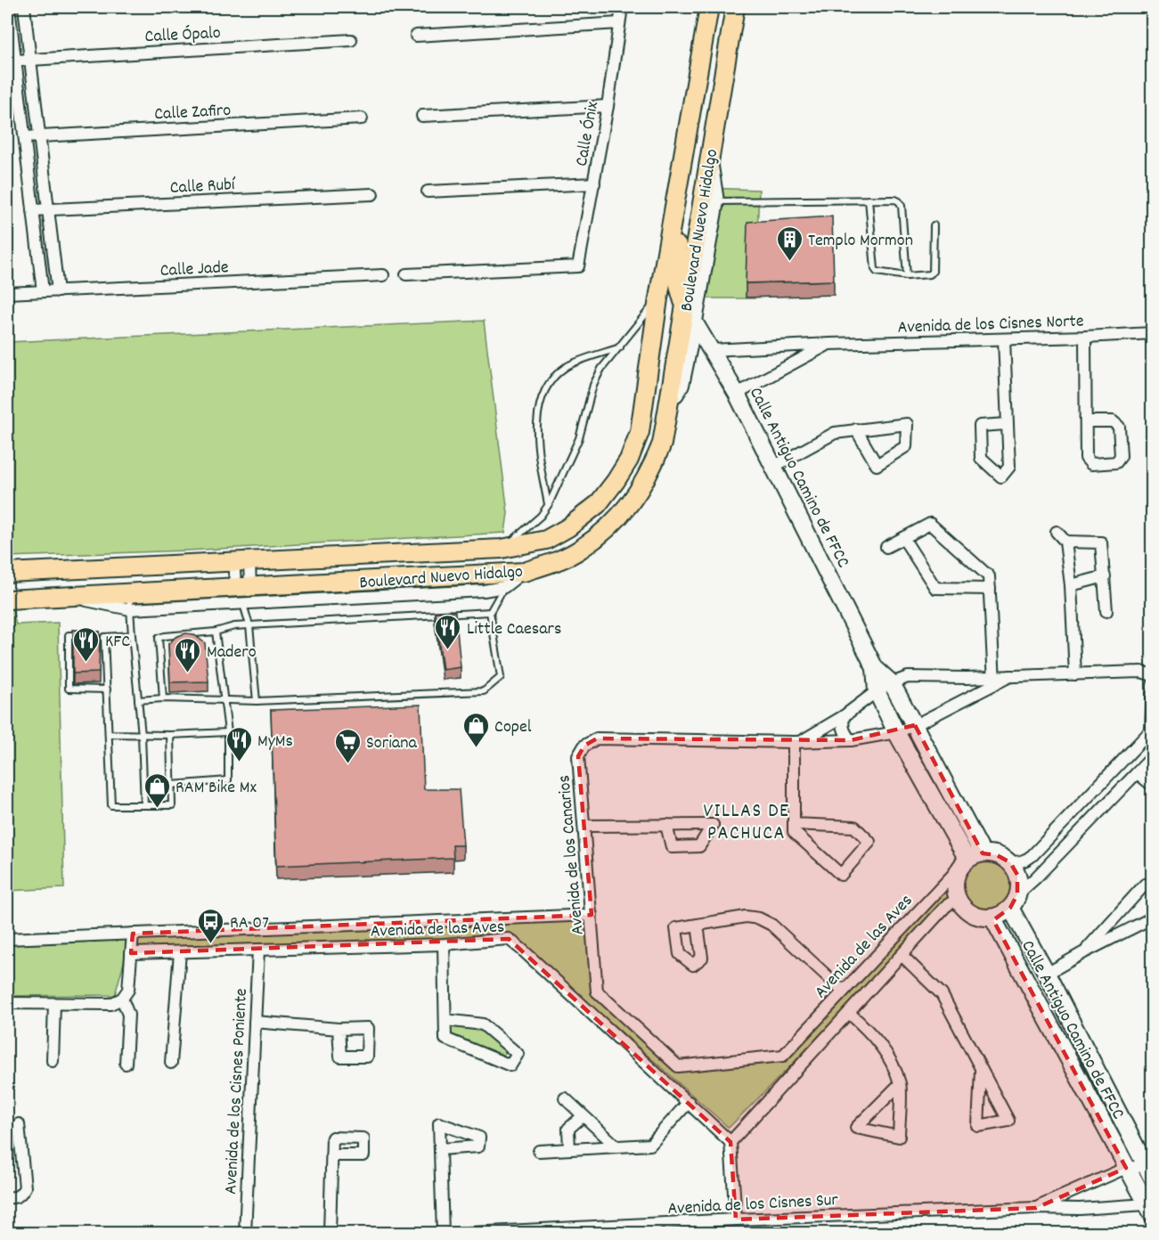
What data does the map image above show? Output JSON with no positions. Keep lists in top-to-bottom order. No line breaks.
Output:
{"streets":{"main road":["Boulevard Nuevo Hidalgo","Calle Antiguo Camino de FFCC"],"street":["Calle Ópalo","Calle Zafiro","Calle Ónix","Calle Rubí","Calle Jade","Avenida de los Cisnes Norte","Avenida de los Canarios","Avenida de las Aves","Avenida de los Cisnes Poniente","Avenida de los Cisnes Sur"]},"crossings":[["Boulevard Nuevo Hidalgo","Calle Antiguo Camino de FFCC"],["Avenida de los Cisnes Norte","Calle Antiguo Camino de FFCC"],["Calle Antiguo Camino de FFCC","Avenida de los Canarios"],["Calle Antiguo Camino de FFCC","Avenida de las Aves"],["Calle Antiguo Camino de FFCC","Avenida de los Cisnes Sur"],["Avenida de los Canarios","Avenida de las Aves"],["Avenida de las Aves","Avenida de los Cisnes Poniente"]],"districts":["VILLAS DE PACHUCA"],"places":{"building":["Templo Mormon"],"restaurant":["Little Caesars","KFC","Madero","MyMs"],"shop":["Copel","RAM Bike Mx"],"supermarket":["Soriana"],"bus stop":["RA 07"]}}
